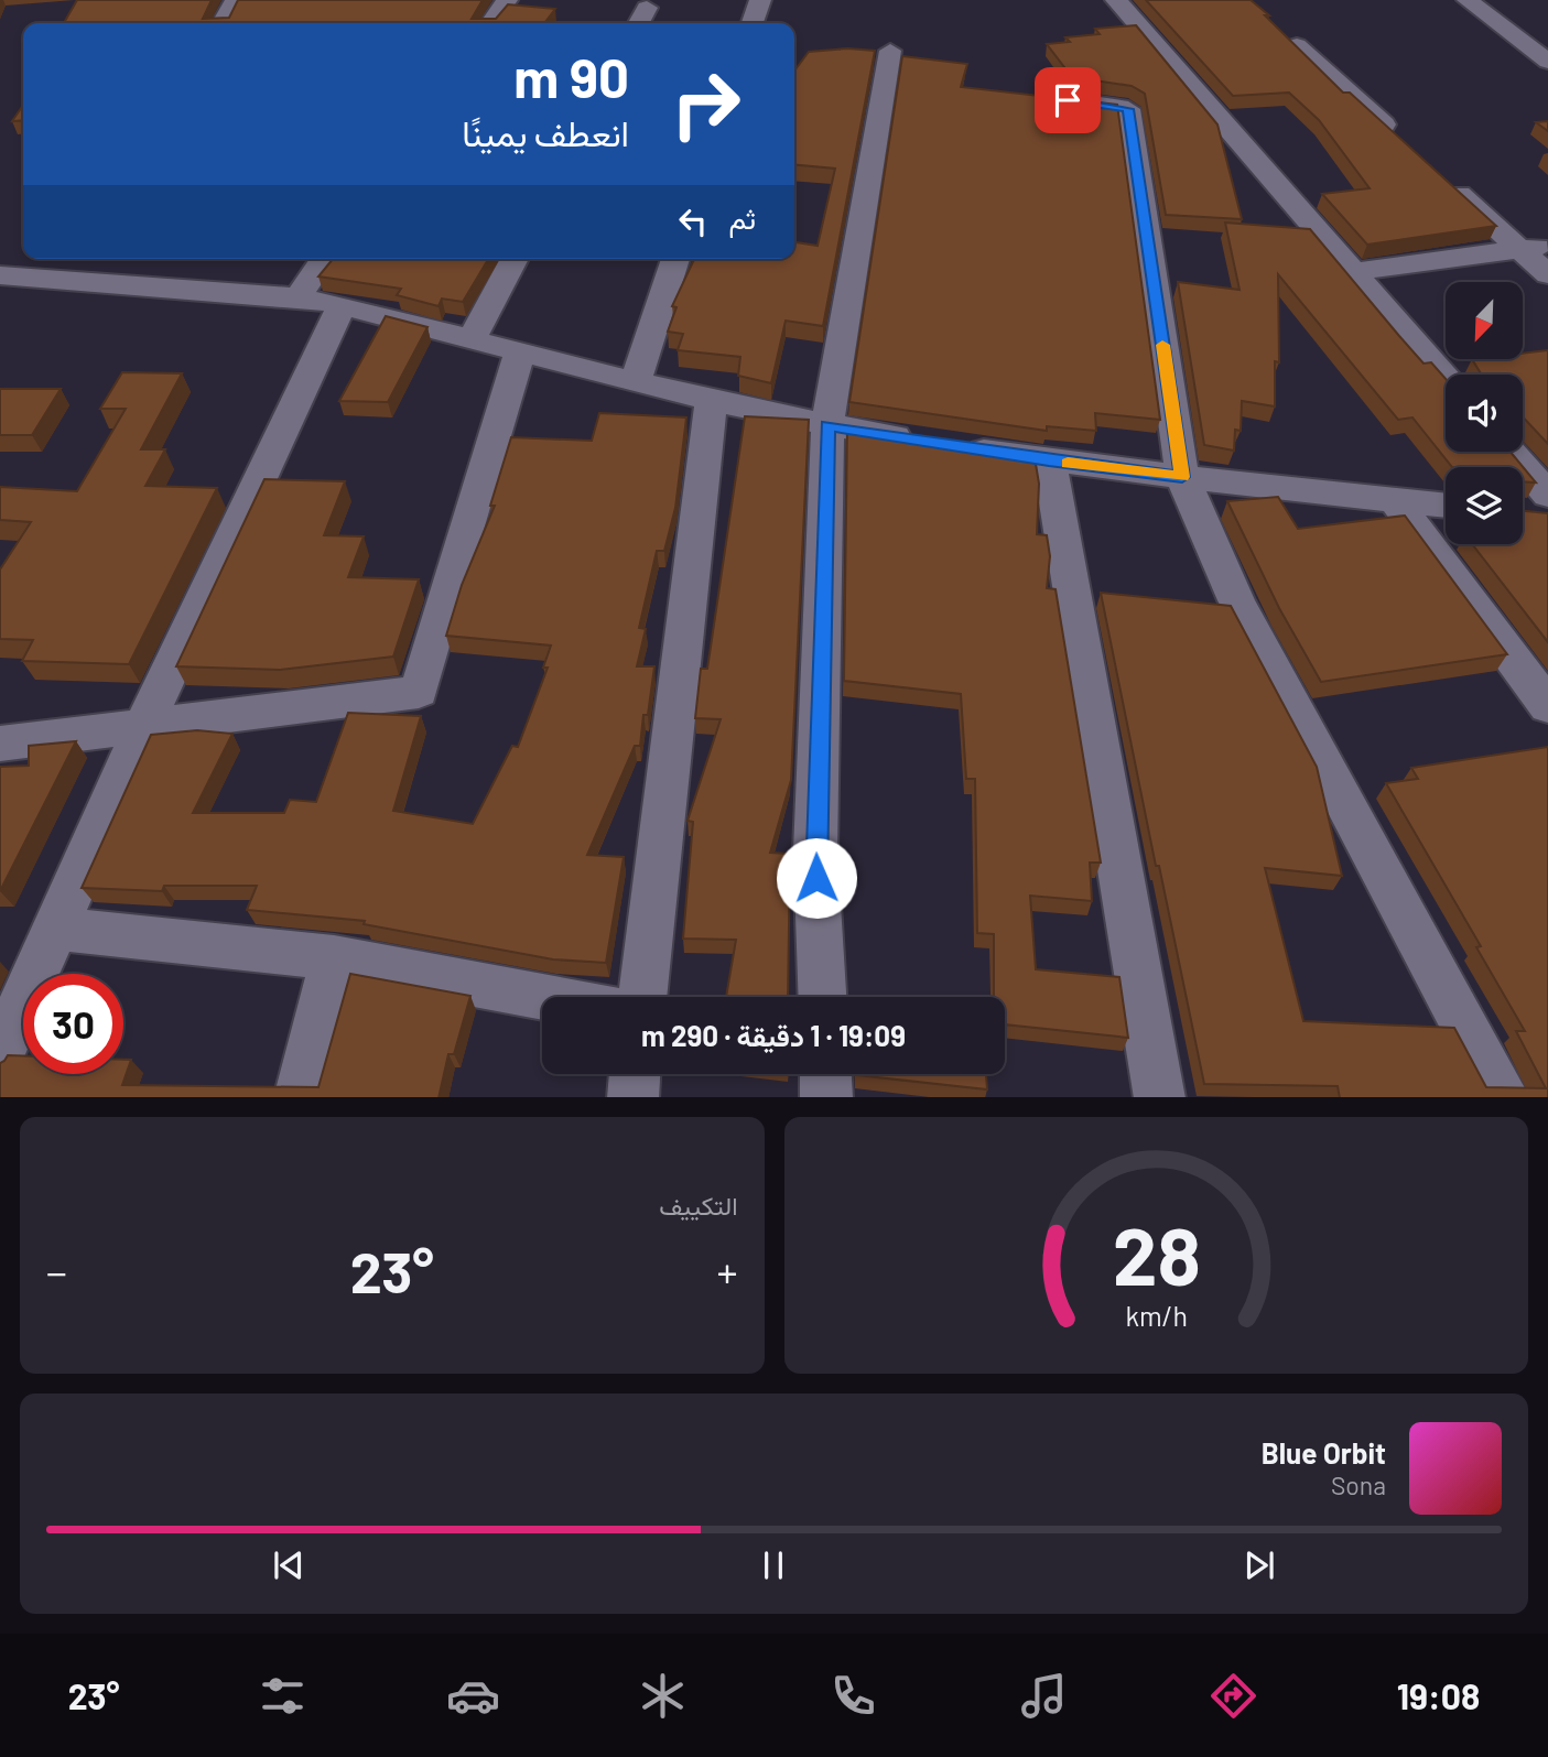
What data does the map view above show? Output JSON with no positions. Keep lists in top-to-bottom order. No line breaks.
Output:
{"north":"bottom left","page":{"turn":["90 m","انعطف يمينًا"],"then":"ثم","limit":"30","trip":"19:09 · 1 دقيقة · 290 m","tile":"التكييف","heat":["−","23°","+"],"song":["Blue Orbit","Sona"],"tabs":["19:08","23°"],"gauge":["28","km/h"]}}
